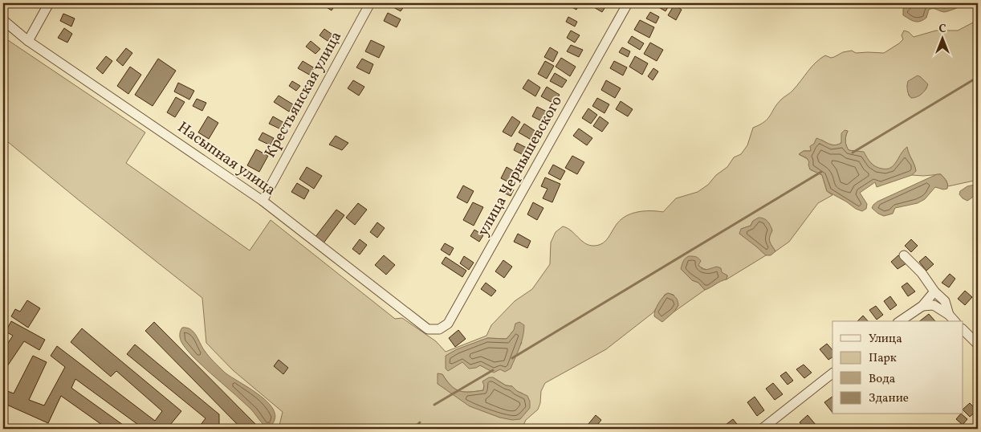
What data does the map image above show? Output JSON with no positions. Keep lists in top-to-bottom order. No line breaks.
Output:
{"streets":{"street":["Крестьянская улица","Насыпная улица","улица Чернышевского"]},"crossings":[["Крестьянская улица","Насыпная улица"],["Насыпная улица","улица Чернышевского"]],"legend":["Улица","Парк","Вода","Здание"],"north":"top"}
